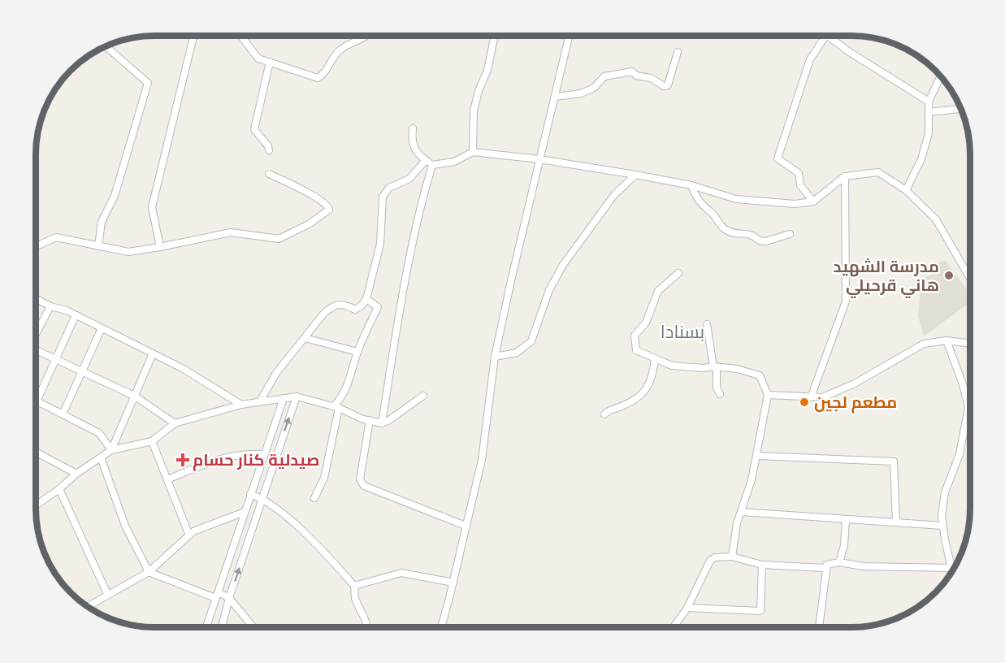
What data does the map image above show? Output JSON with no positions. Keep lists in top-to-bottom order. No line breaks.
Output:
{"districts":["بسنادا"],"places":{"other":["مدرسة الشهيد هاني قرحيلي","مطعم لجين"],"health":["صيدلية كنار حسام"]}}
